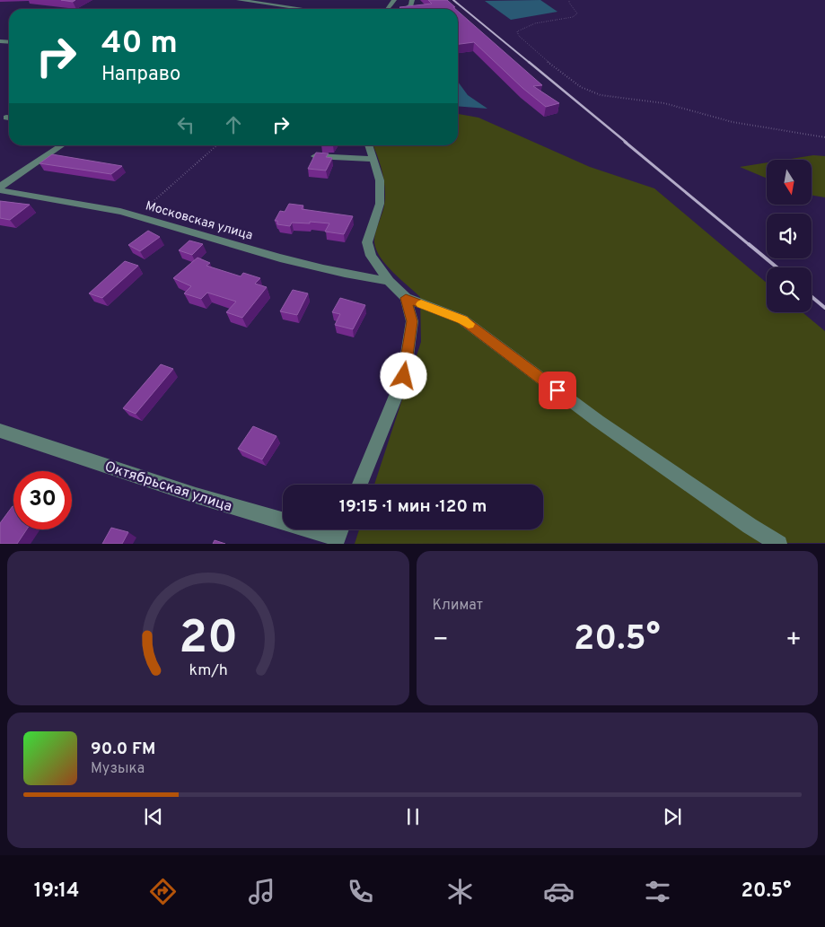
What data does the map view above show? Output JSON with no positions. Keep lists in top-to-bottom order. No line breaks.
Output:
{"streets":{"street":["Московская улица","Октябрьская улица"]},"north":"bottom","page":{"turn":["40 m","Направо"],"limit":"30","trip":"19:15 · 1 мин · 120 m","tile":"Климат","heat":["−","20.5°","+"],"song":["90.0 FM","Музыка"],"tabs":["19:14","20.5°"],"gauge":["20","km/h"]}}
